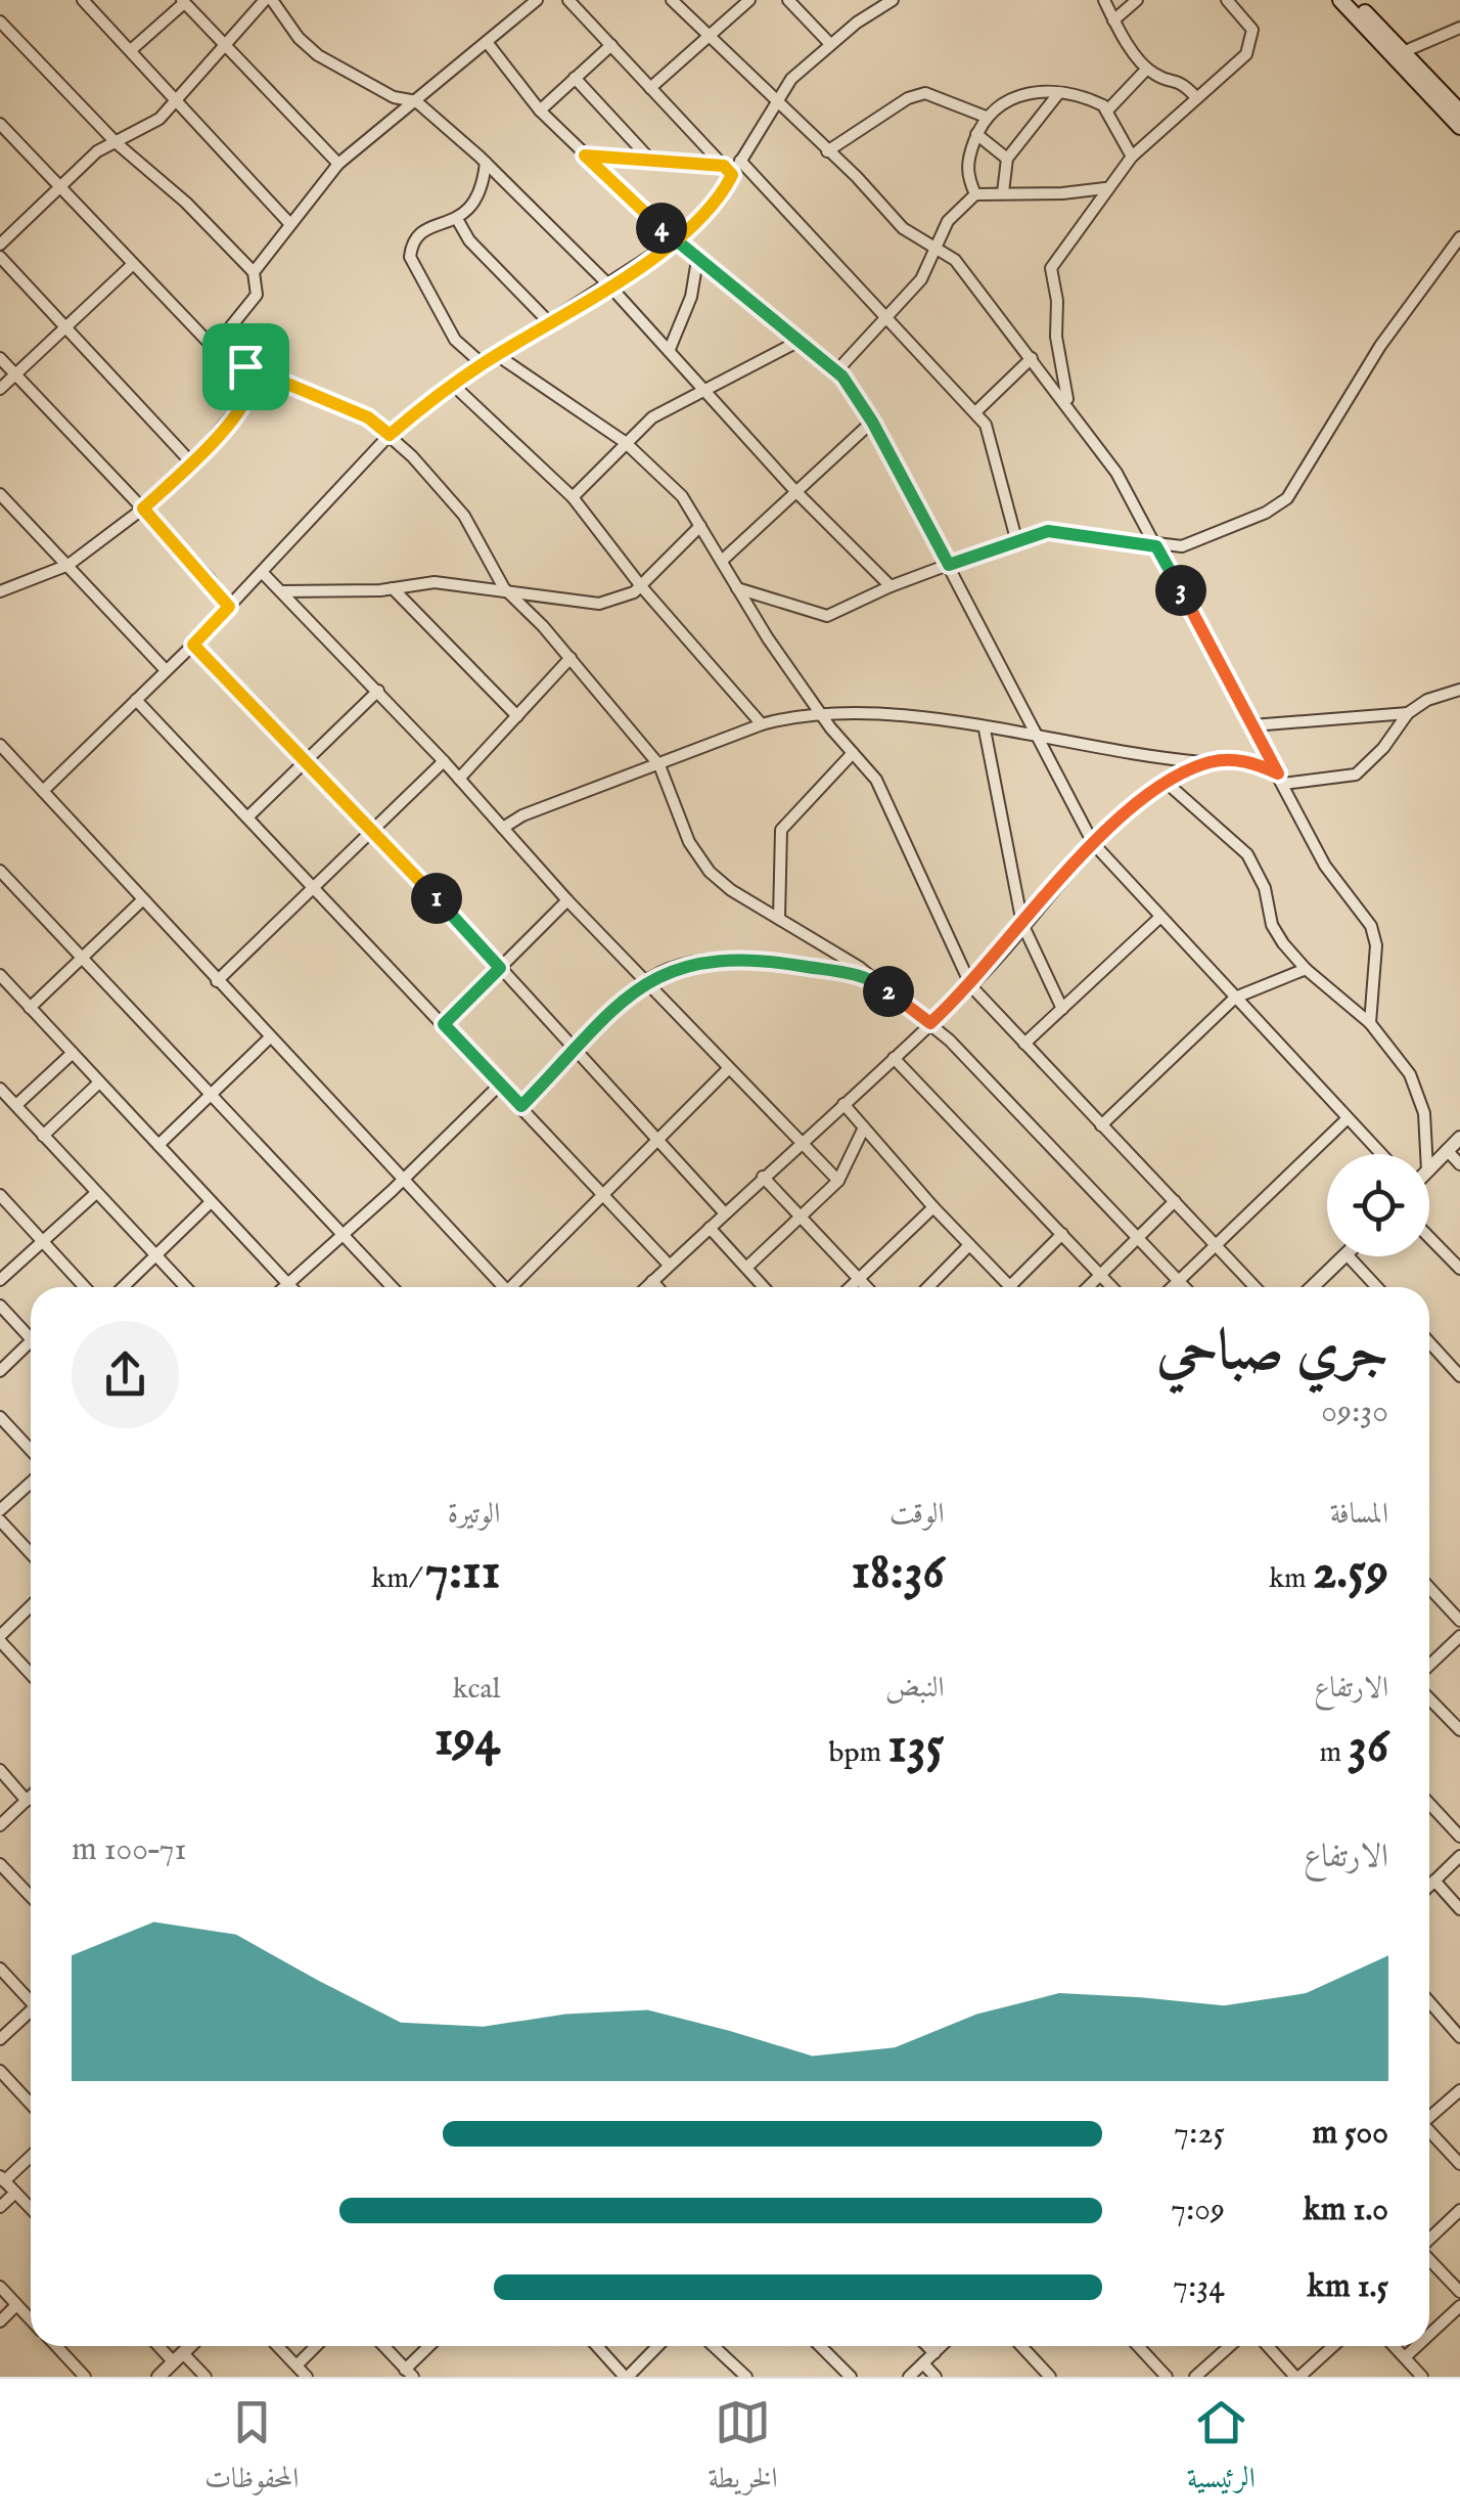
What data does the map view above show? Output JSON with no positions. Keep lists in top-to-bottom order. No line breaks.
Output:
{"page":{"pins":["4","3","1","2"],"heading":["جري صباحي","09:30"],"stats":[["المسافة","2.59 km"],["الوقت","18:36"],["الوتيرة","7:11 /km"],["الارتفاع","36 m"],["النبض","135 bpm"],["kcal","194"]],"chart":["الارتفاع","71–100 m"],"list":[{"name":"500 m","note":"7:25"},{"name":"1.0 km","note":"7:09"},{"name":"1.5 km","note":"7:34"}],"tabs":["الرئيسية","الخريطة","المحفوظات"]}}
